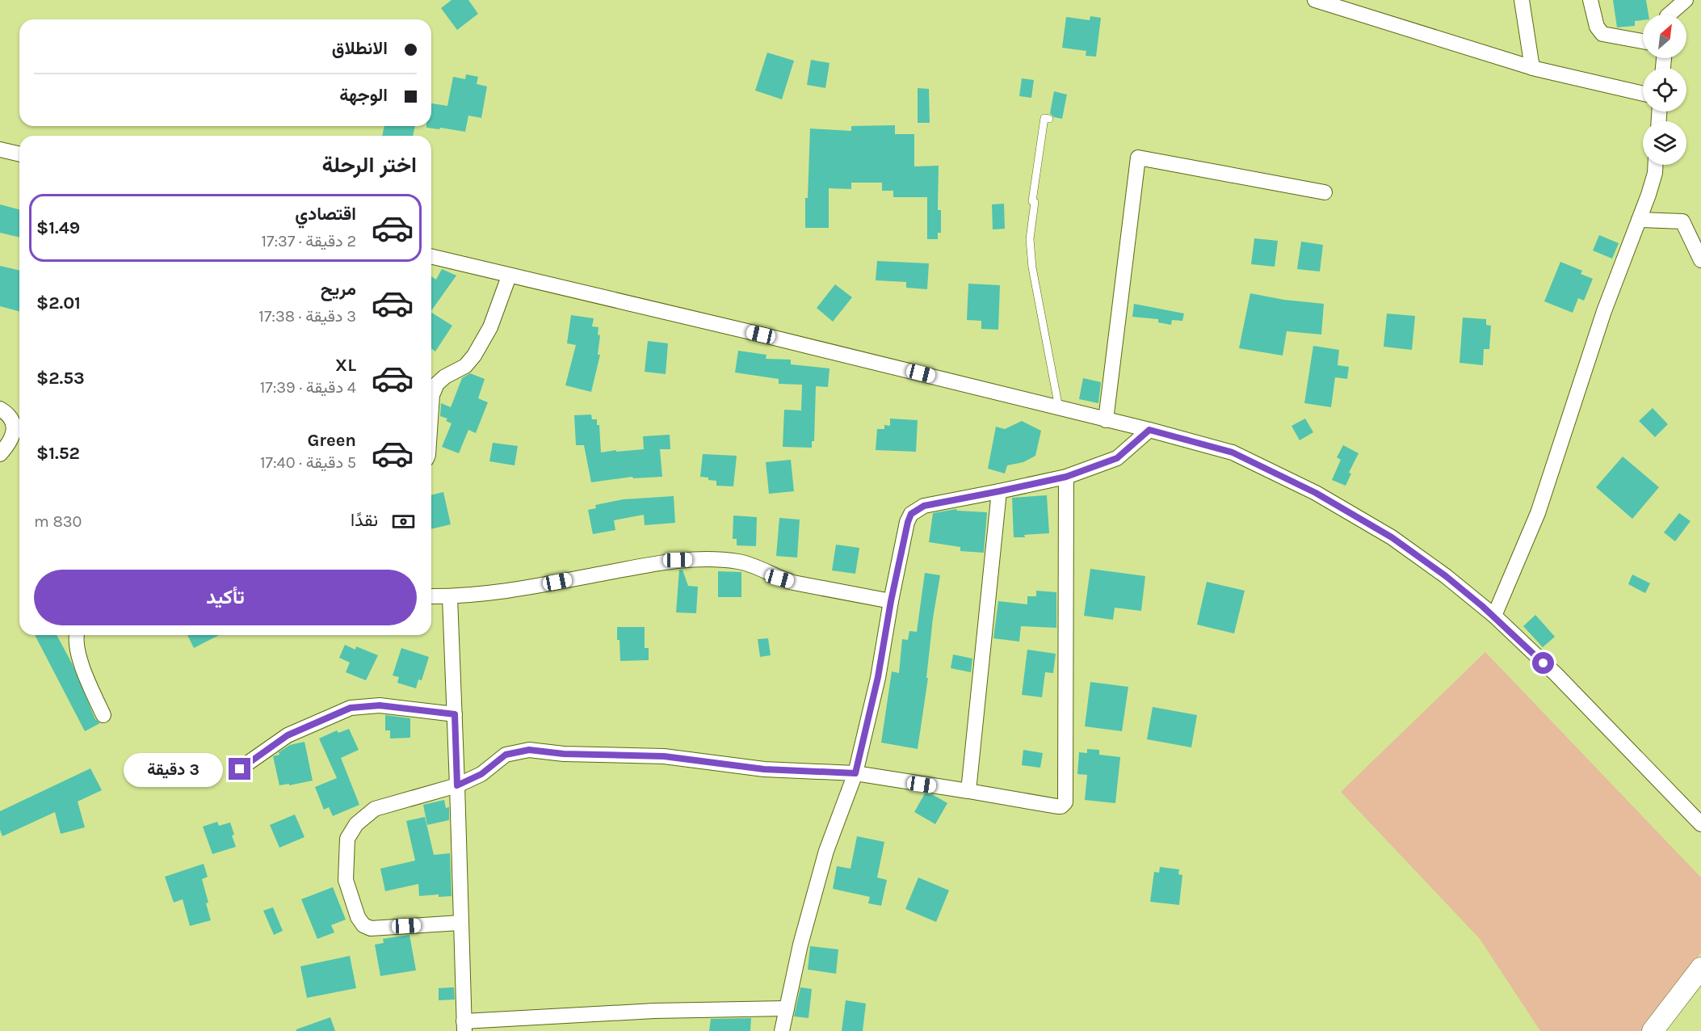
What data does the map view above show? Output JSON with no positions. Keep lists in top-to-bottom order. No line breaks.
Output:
{"north":"top right","page":{"banner":["الانطلاق","الوجهة"],"heading":"اختر الرحلة","list":[{"name":"اقتصادي","note":"2 دقيقة · 17:37","value":"$1.49"},{"name":"مريح","note":"3 دقيقة · 17:38","value":"$2.01"},{"name":"XL","note":"4 دقيقة · 17:39","value":"$2.53"},{"name":"Green","note":"5 دقيقة · 17:40","value":"$1.52"}],"pay":["نقدًا","830 m"],"buttons":"تأكيد","bubble":"3 دقيقة"}}
